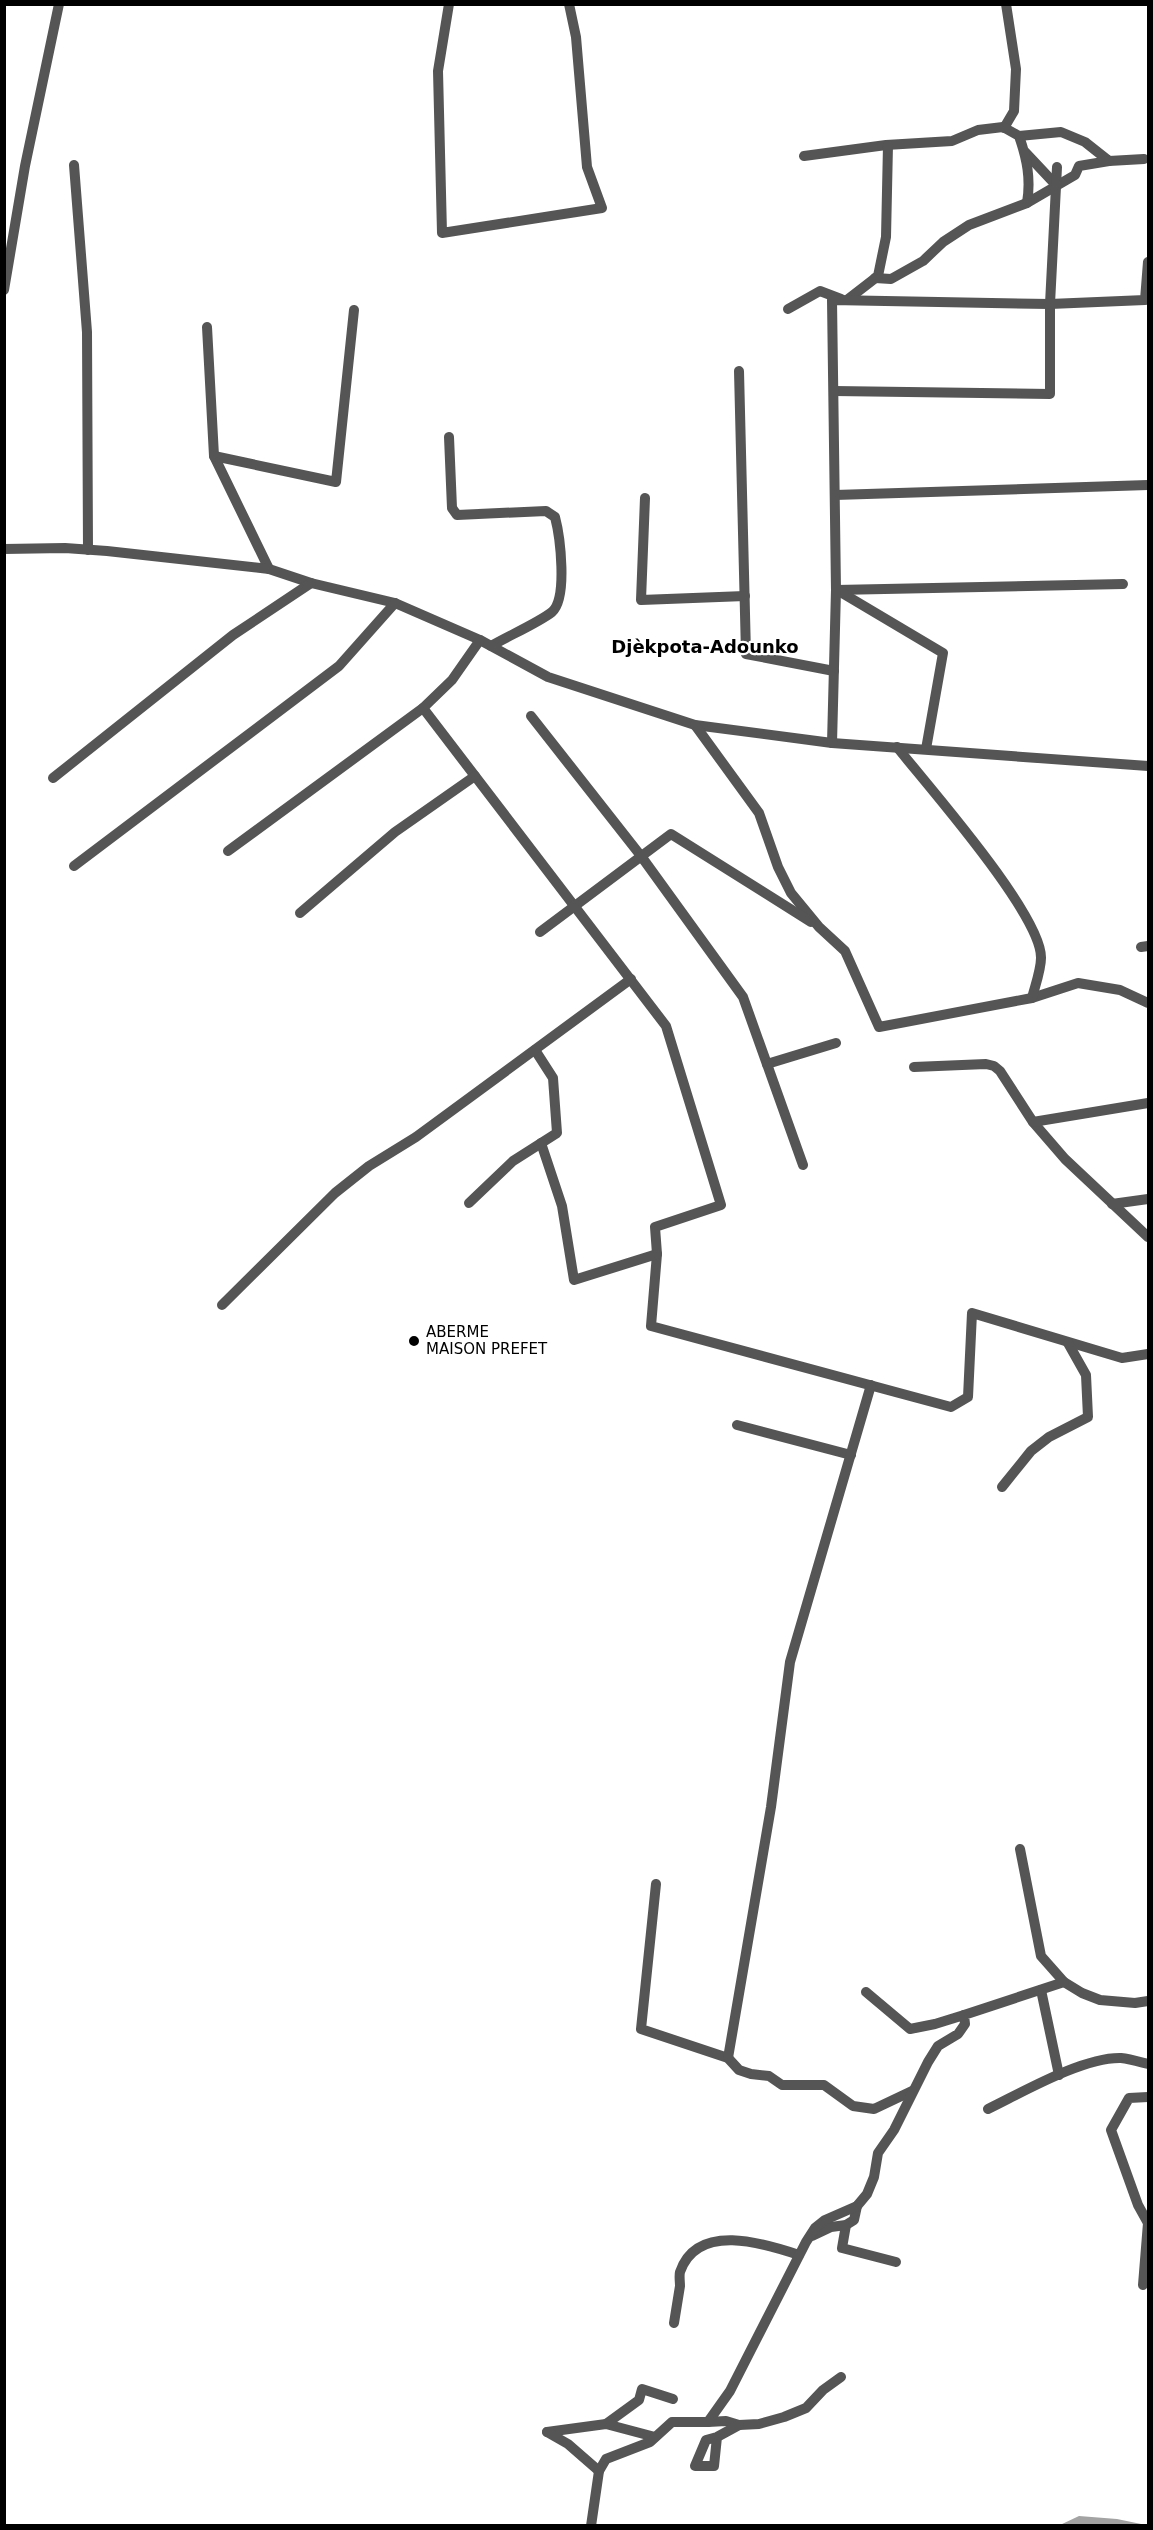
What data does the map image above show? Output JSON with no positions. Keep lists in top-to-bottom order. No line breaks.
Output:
{"districts":["Djèkpota-Adounko"],"places":["ABERME MAISON PREFET"]}
